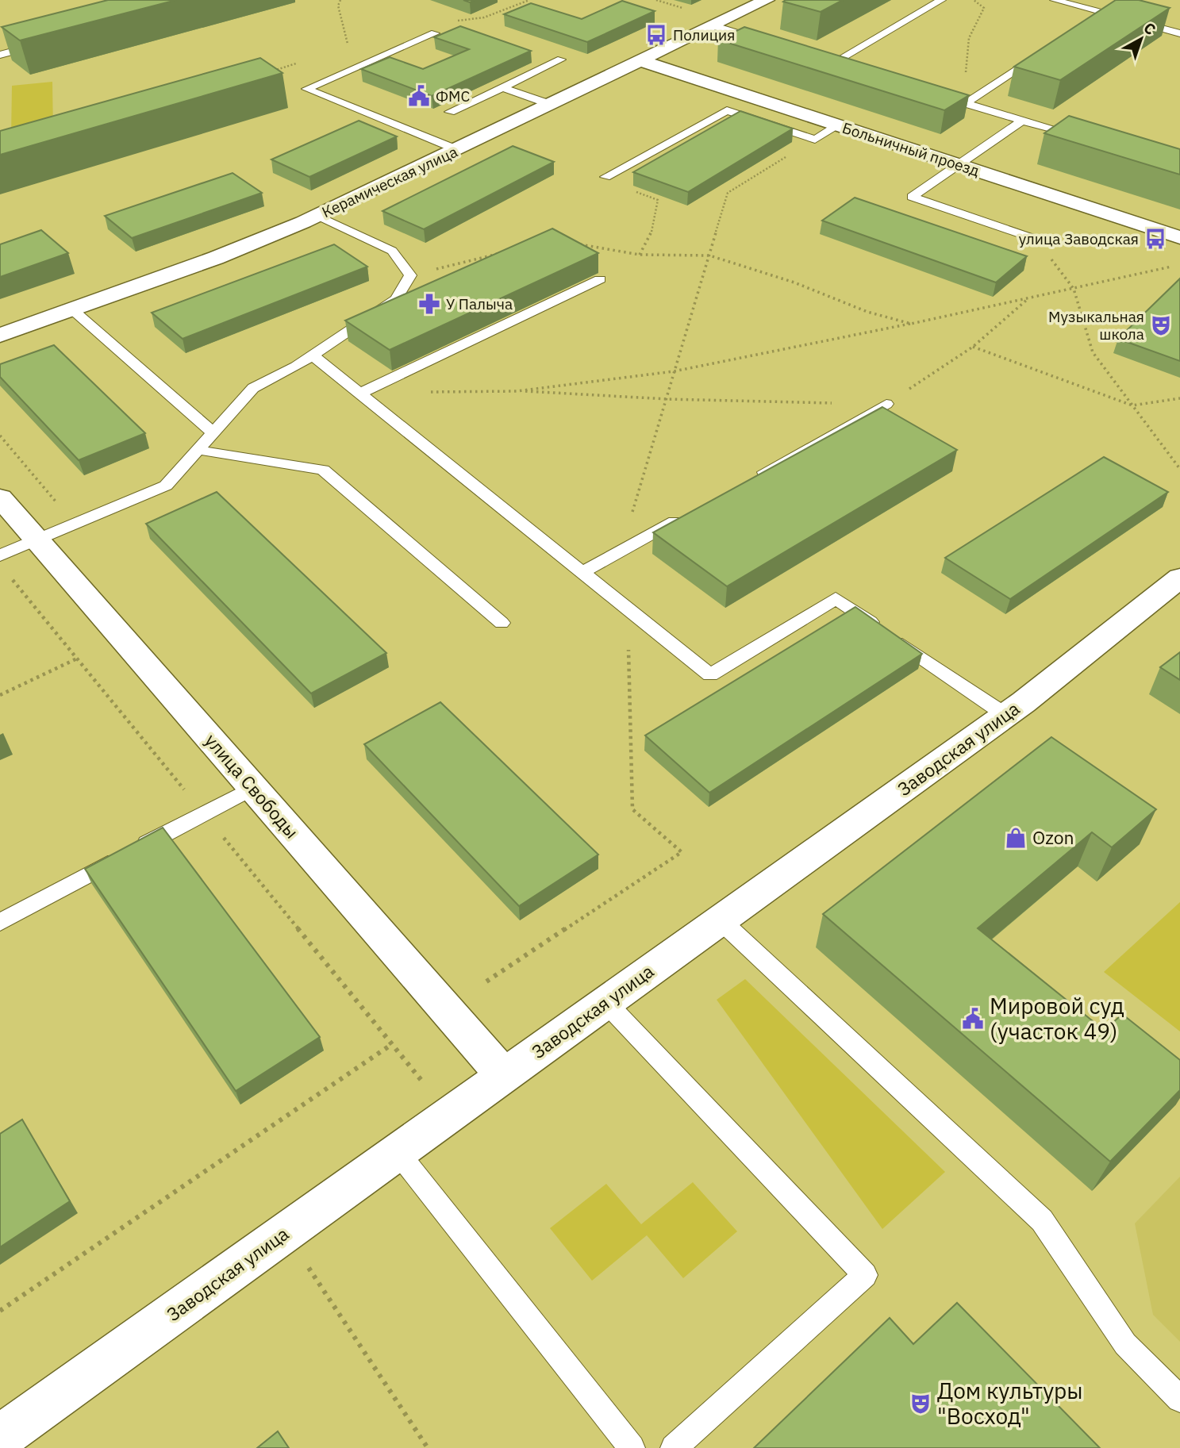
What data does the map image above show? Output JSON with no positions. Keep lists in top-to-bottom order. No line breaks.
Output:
{"streets":{"street":["Больничный проезд","Керамическая улица","Заводская улица","улица Свободы"]},"crossings":[["Больничный проезд","Керамическая улица"],["Заводская улица","улица Свободы"]],"places":{"bus stop":["Полиция","улица Заводская"],"public building":["ФМС","Мировой суд (участок 49)"],"pharmacy":["У Палыча"],"theatre":["Музыкальная школа","Дом культуры \"Восход\""],"shop":["Ozon"]},"north":"top right"}
